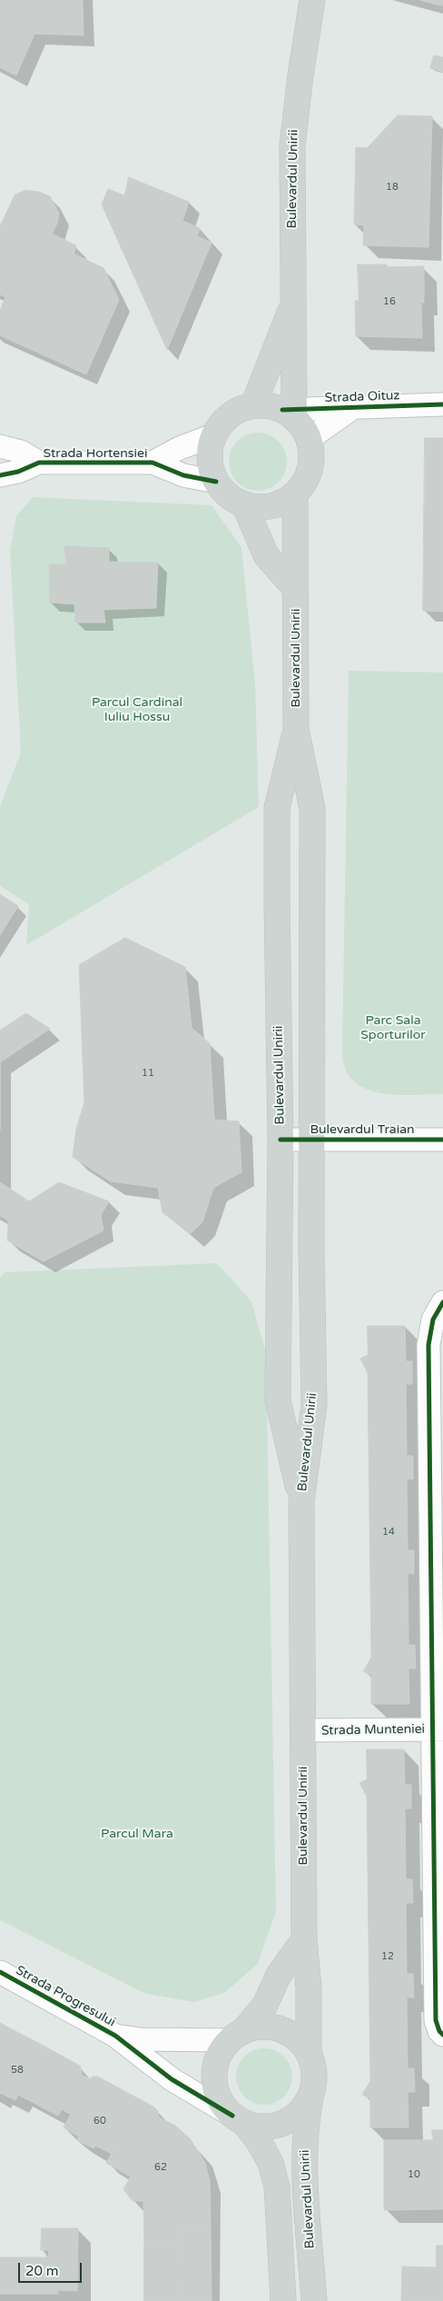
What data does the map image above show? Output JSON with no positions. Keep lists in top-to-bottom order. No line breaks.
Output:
{"streets":{"main road":["Bulevardul Unirii"],"street":["Strada Oituz","Strada Hortensiei","Bulevardul Traian","Strada Munteniei","Strada Progresului"]},"crossings":[["Bulevardul Unirii","Strada Oituz"],["Bulevardul Unirii","Strada Hortensiei"],["Bulevardul Unirii","Bulevardul Traian"],["Bulevardul Unirii","Strada Munteniei"],["Bulevardul Unirii","Strada Progresului"],["Strada Oituz","Strada Hortensiei"]],"parks":["Parcul Cardinal Iuliu Hossu","Parc Sala Sporturilor","Parcul Mara"],"house_numbers":["18","16","11","14","12","58","60","62","10"],"scale_bar":"20 m"}
